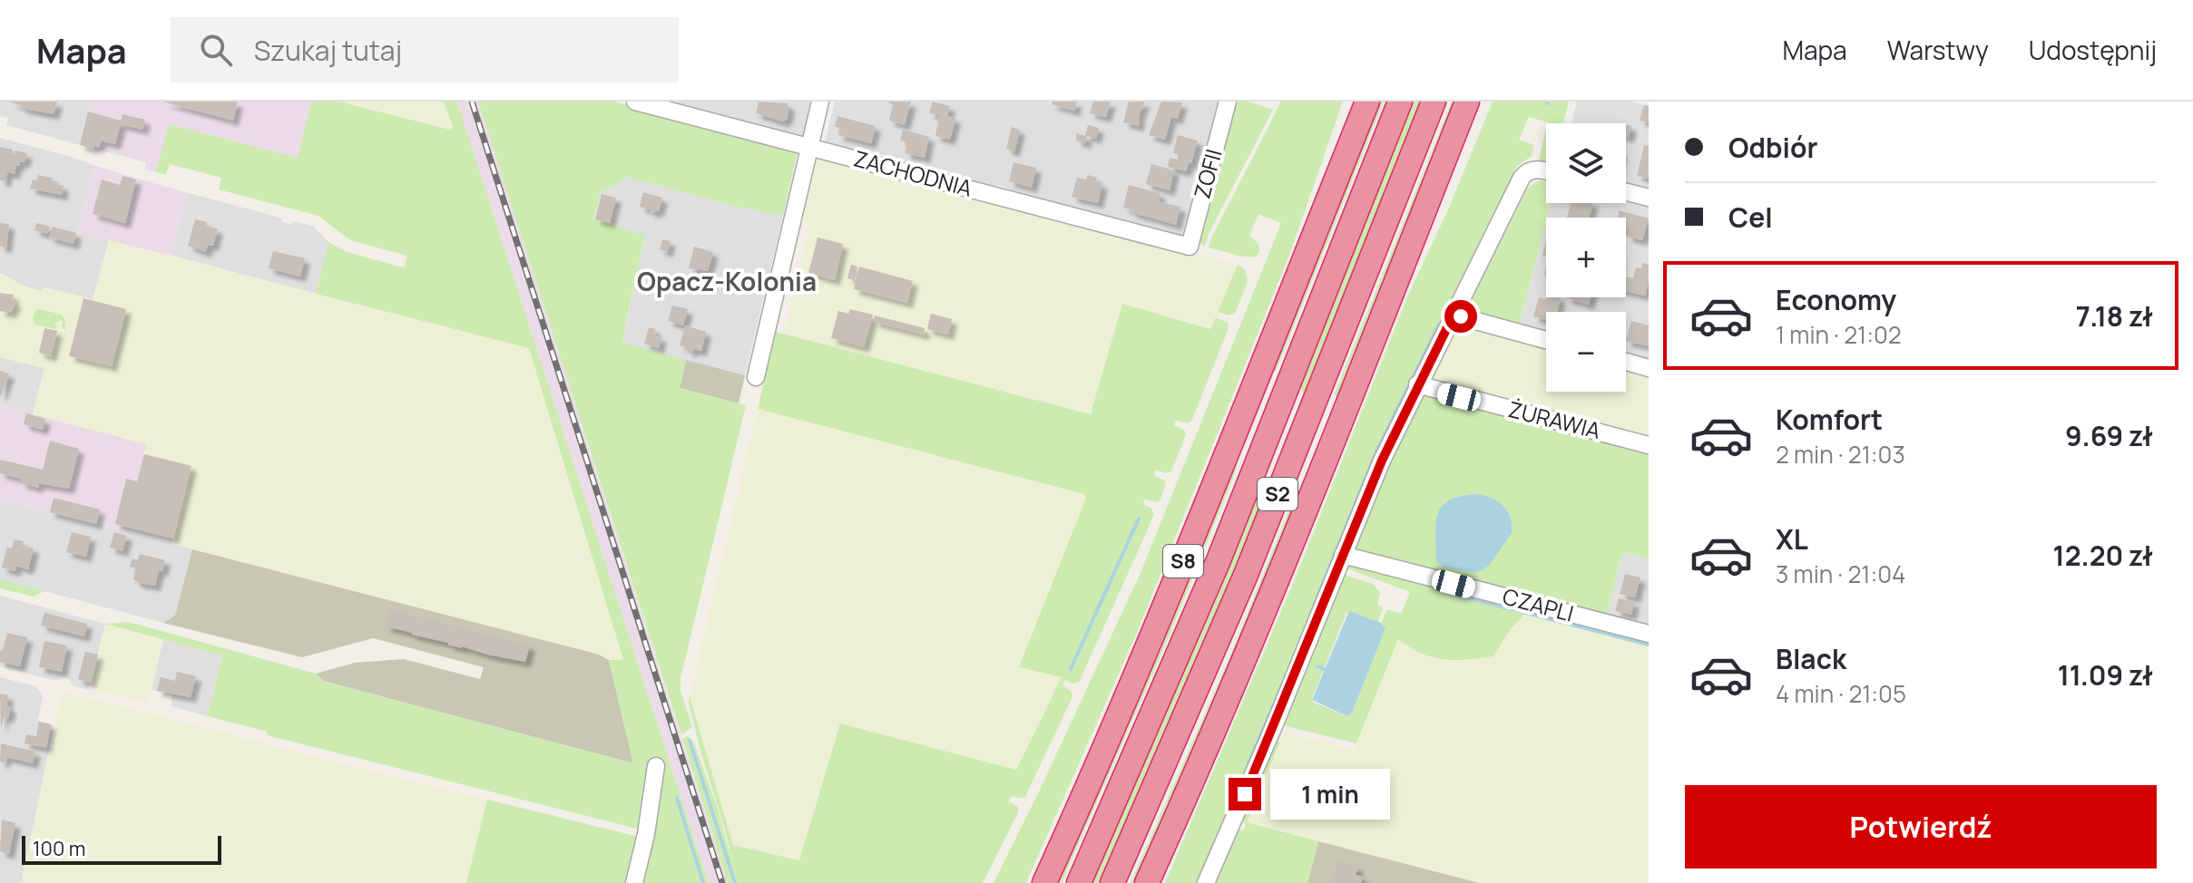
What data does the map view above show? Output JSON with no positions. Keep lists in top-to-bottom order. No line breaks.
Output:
{"streets":{"highway":["S2","S8"],"street":["ZACHODNIA","ZOFII","ŻURAWIA","CZAPLI"]},"crossings":[["ZACHODNIA","ZOFII"]],"districts":["Opacz-Kolonia"],"scale_bar":"100 m","page":{"header":"Mapa","search":"Szukaj tutaj","nav":["Mapa","Warstwy","Udostępnij"],"banner":["Odbiór","Cel"],"map_buttons":["+","−"],"list":[{"name":"Economy","note":"1 min · 21:02","value":"7.18 zł"},{"name":"Komfort","note":"2 min · 21:03","value":"9.69 zł"},{"name":"XL","note":"3 min · 21:04","value":"12.20 zł"},{"name":"Black","note":"4 min · 21:05","value":"11.09 zł"}],"bubble":"1 min","buttons":"Potwierdź","scale":"100 m"}}
